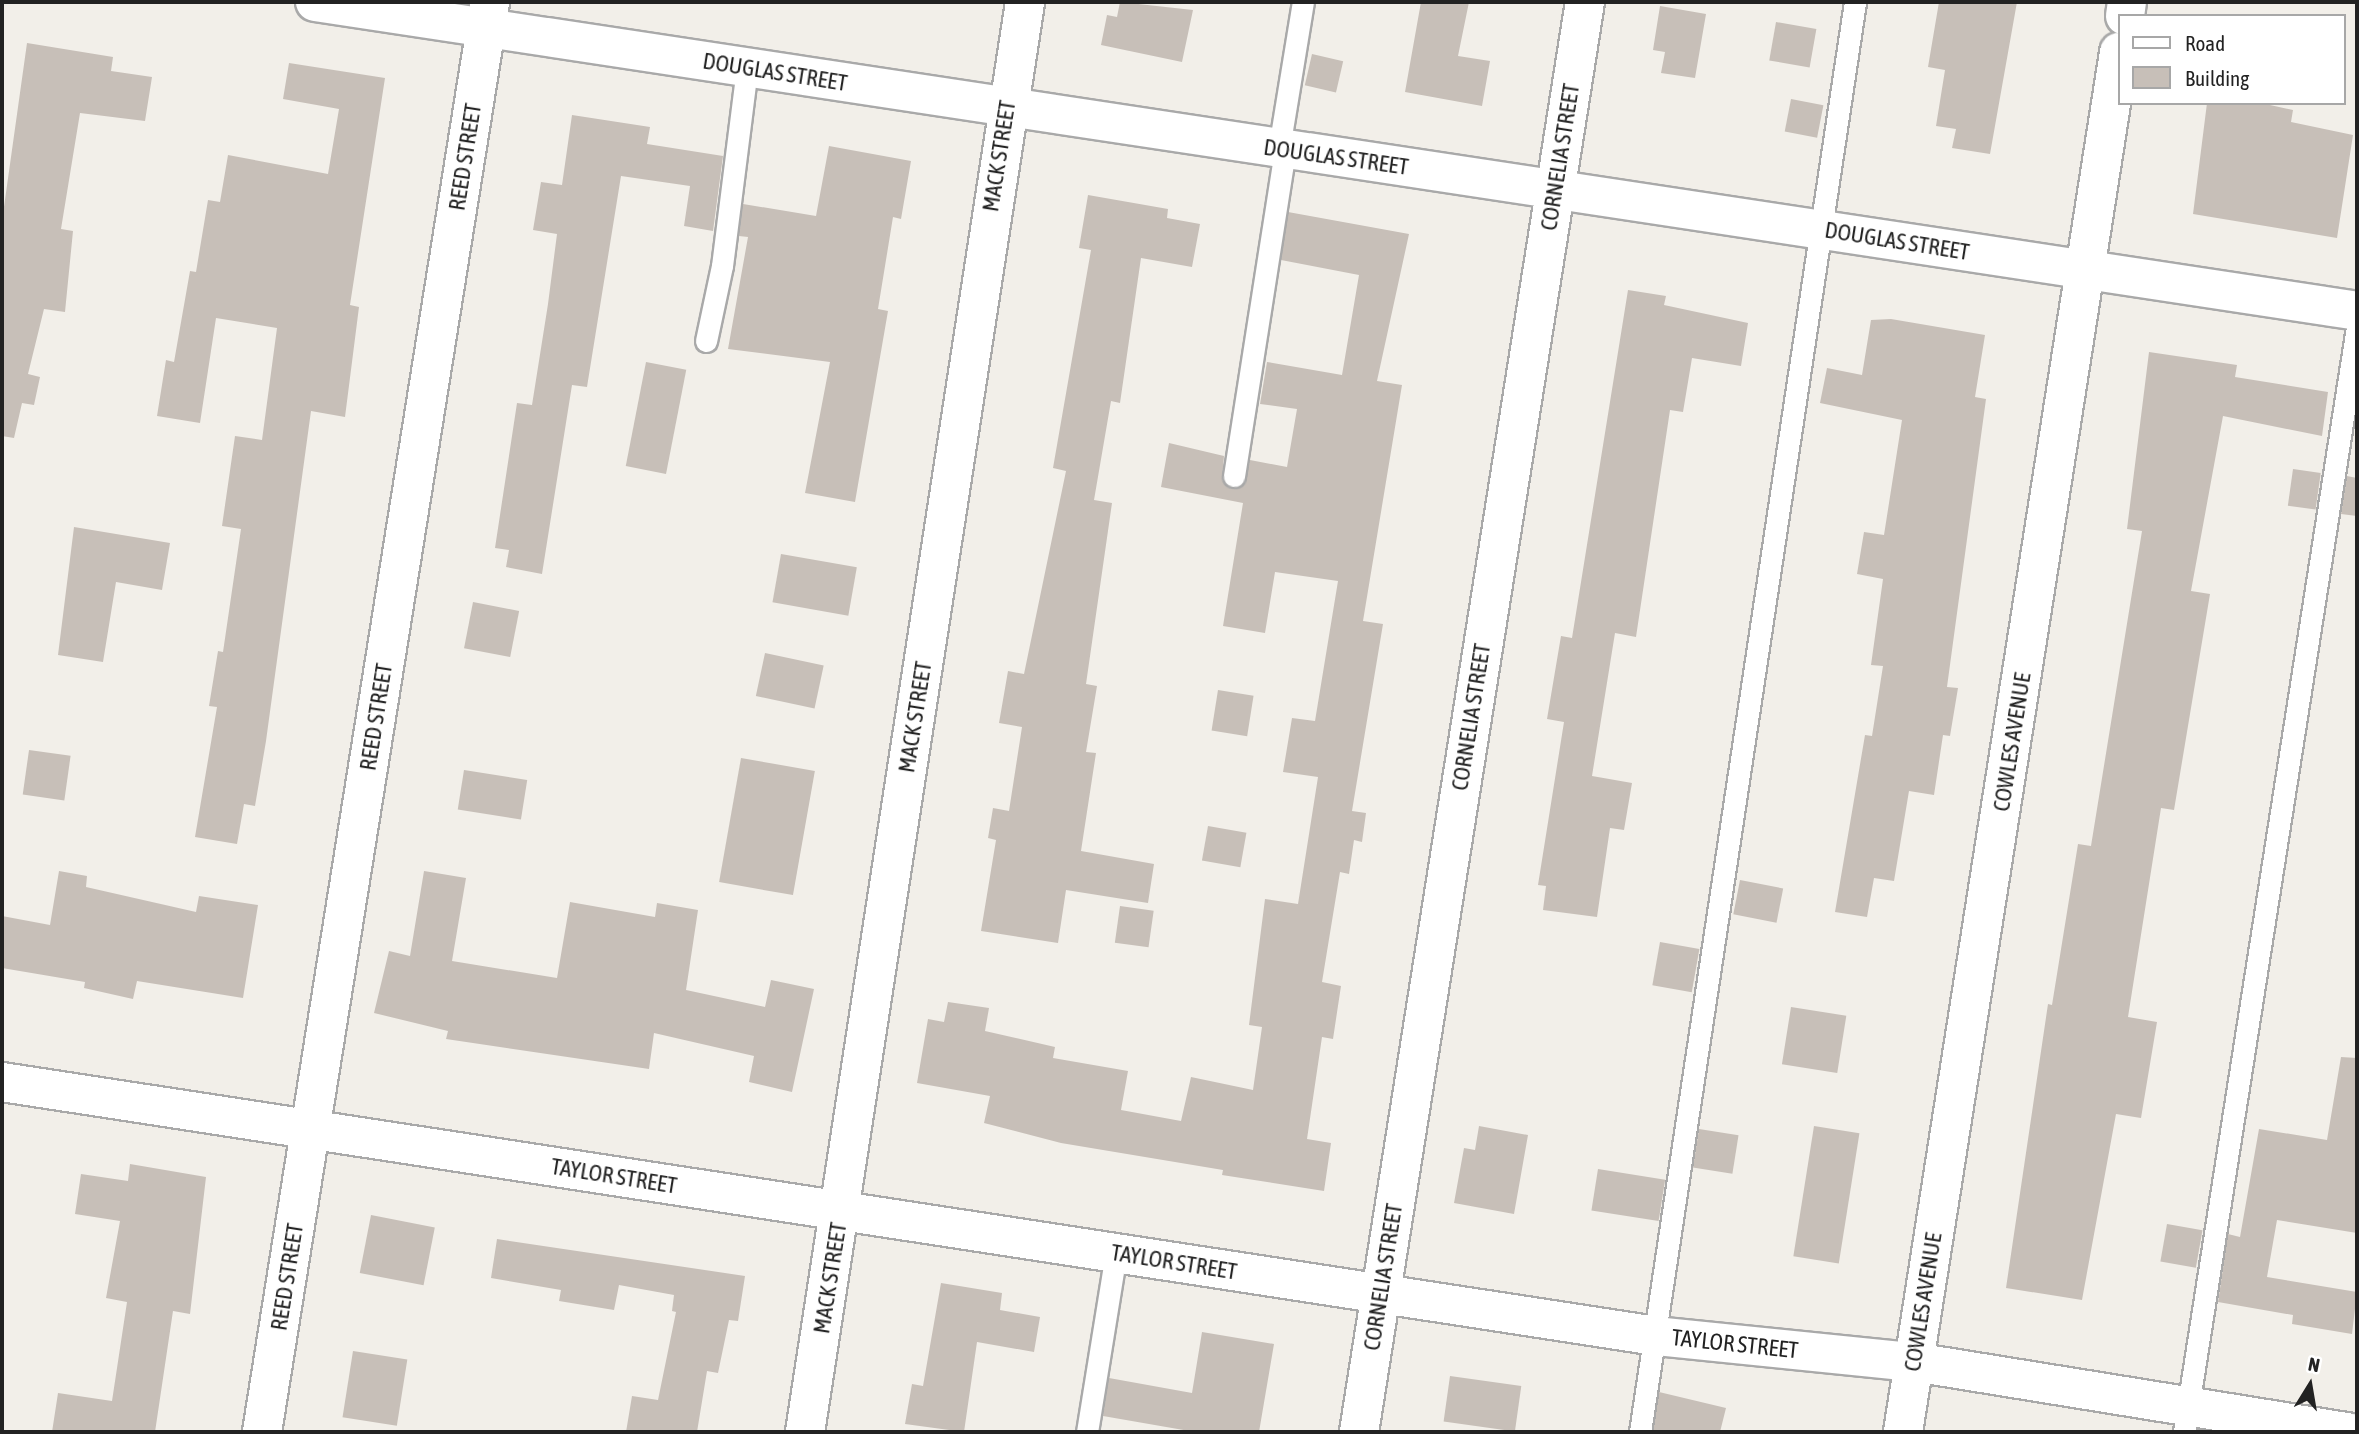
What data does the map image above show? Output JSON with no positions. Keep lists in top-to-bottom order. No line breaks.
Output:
{"streets":{"street":["DOUGLAS STREET","MACK STREET","REED STREET","CORNELIA STREET","COWLES AVENUE","TAYLOR STREET"]},"crossings":[["DOUGLAS STREET","MACK STREET"],["DOUGLAS STREET","REED STREET"],["DOUGLAS STREET","CORNELIA STREET"],["DOUGLAS STREET","COWLES AVENUE"],["MACK STREET","TAYLOR STREET"],["REED STREET","TAYLOR STREET"],["CORNELIA STREET","TAYLOR STREET"],["COWLES AVENUE","TAYLOR STREET"]],"legend":["Road","Building"],"north":"top"}
